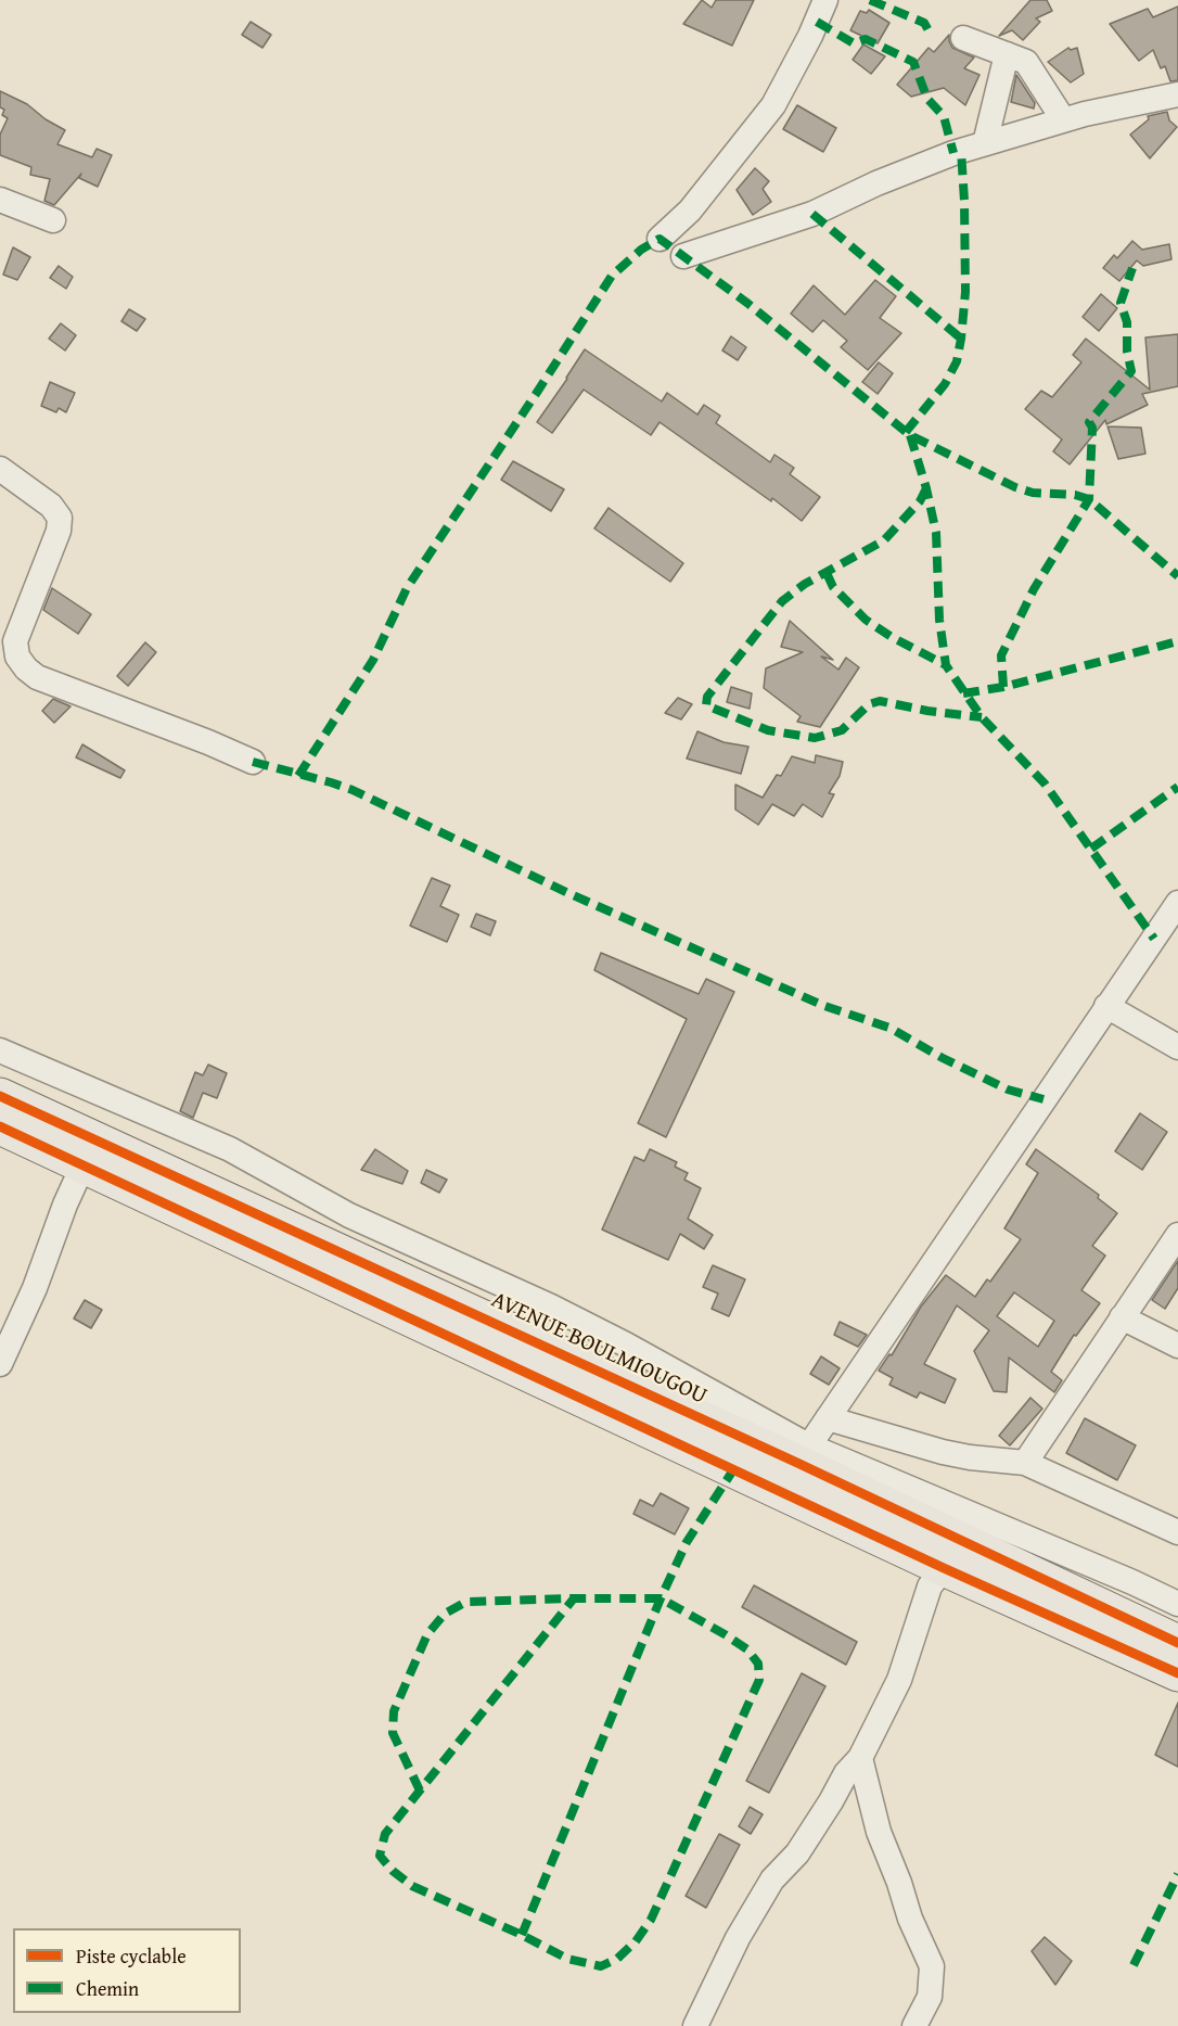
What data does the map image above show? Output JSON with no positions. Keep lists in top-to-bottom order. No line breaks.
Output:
{"streets":{"highway":["AVENUE BOULMIOUGOU"]},"legend":["Piste cyclable","Chemin"]}
